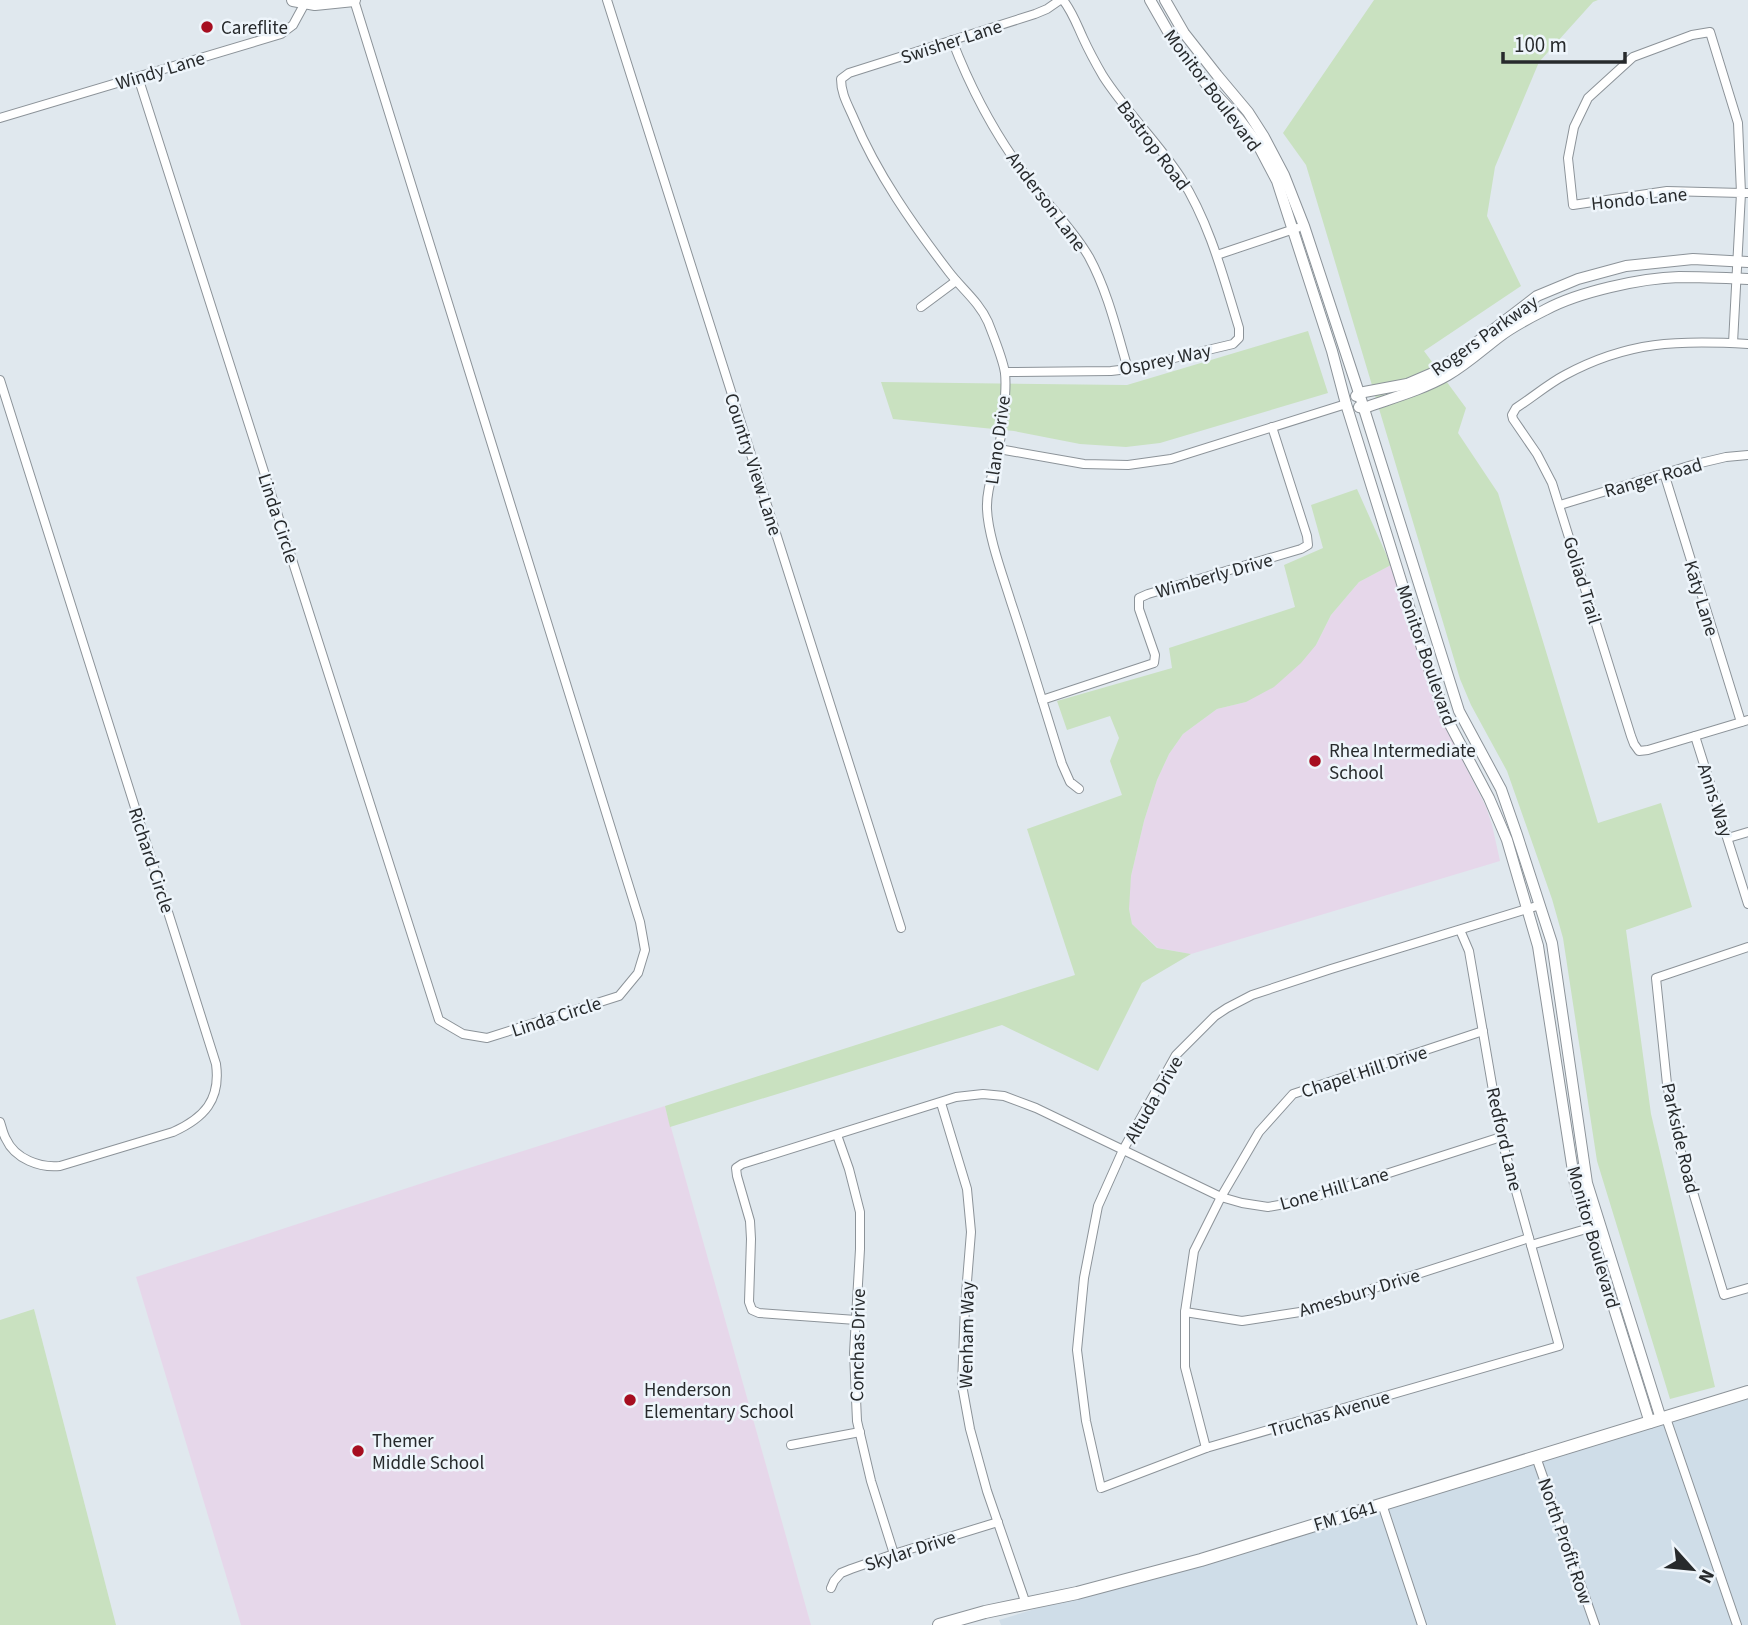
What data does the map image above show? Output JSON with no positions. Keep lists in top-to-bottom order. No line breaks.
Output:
{"streets":{"main road":["FM 1641"],"street":["Swisher Lane","Windy Lane","Monitor Boulevard","Bastrop Road","Hondo Lane","Anderson Lane","Rogers Parkway","Osprey Way","Llano Drive","Country View Lane","Ranger Road","Linda Circle","Wimberly Drive","Goliad Trail","Katy Lane","Anns Way","Richard Circle","Chapel Hill Drive","Altuda Drive","Parkside Road","Redford Lane","Lone Hill Lane","Amesbury Drive","Wenham Way","Conchas Drive","Truchas Avenue","North Profit Row","Skylar Drive"]},"crossings":[["Swisher Lane","Bastrop Road"],["Swisher Lane","Anderson Lane"],["Swisher Lane","Llano Drive"],["Windy Lane","Linda Circle"],["Monitor Boulevard","Rogers Parkway"],["Monitor Boulevard","Altuda Drive"],["Monitor Boulevard","Amesbury Drive"],["Monitor Boulevard","FM 1641"],["Bastrop Road","Osprey Way"],["Anderson Lane","Osprey Way"],["Rogers Parkway","Llano Drive"],["Rogers Parkway","Wimberly Drive"],["Osprey Way","Llano Drive"],["Llano Drive","Wimberly Drive"],["Ranger Road","Goliad Trail"],["Ranger Road","Katy Lane"],["Goliad Trail","Anns Way"],["Chapel Hill Drive","Redford Lane"],["Chapel Hill Drive","Lone Hill Lane"],["Chapel Hill Drive","Amesbury Drive"],["Chapel Hill Drive","Truchas Avenue"],["Altuda Drive","Redford Lane"],["Altuda Drive","Lone Hill Lane"],["Altuda Drive","Truchas Avenue"],["Redford Lane","Lone Hill Lane"],["Redford Lane","Amesbury Drive"],["Redford Lane","Truchas Avenue"],["Lone Hill Lane","Wenham Way"],["Lone Hill Lane","Conchas Drive"],["Wenham Way","FM 1641"],["Wenham Way","Skylar Drive"],["Conchas Drive","Skylar Drive"],["FM 1641","North Profit Row"]],"places":["Careflite","Rhea Intermediate School","Henderson Elementary School","Themer Middle School"],"scale_bar":"100 m","north":"bottom right"}
